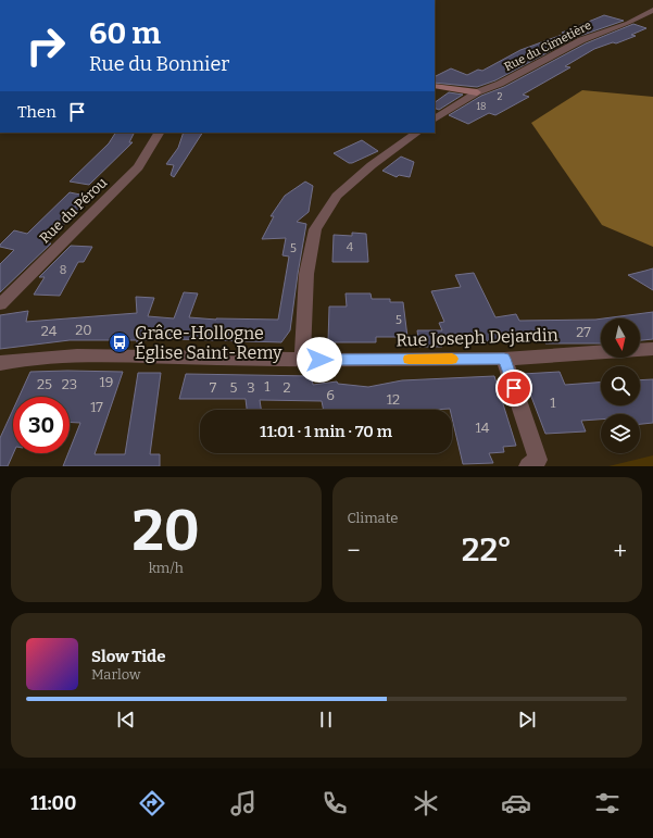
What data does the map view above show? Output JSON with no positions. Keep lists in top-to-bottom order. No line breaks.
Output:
{"streets":{"street":["Rue du Cimetière","Rue du Pérou","Rue Joseph Dejardin"]},"places":{"bus stop":["Grâce-Hollogne Église Saint-Remy"]},"house_numbers":["2","18","4","5","8","5","20","24","27","19","25","23","1","7","5","3","2","6","12","1","17","14"],"north":"bottom","page":{"turn":["60 m","Rue du Bonnier"],"then":"Then","limit":"30","trip":"11:01 · 1 min · 70 m","tile":[["20","km/h"],"Climate"],"heat":["−","22°","+"],"song":["Slow Tide","Marlow"],"tabs":"11:00"}}
